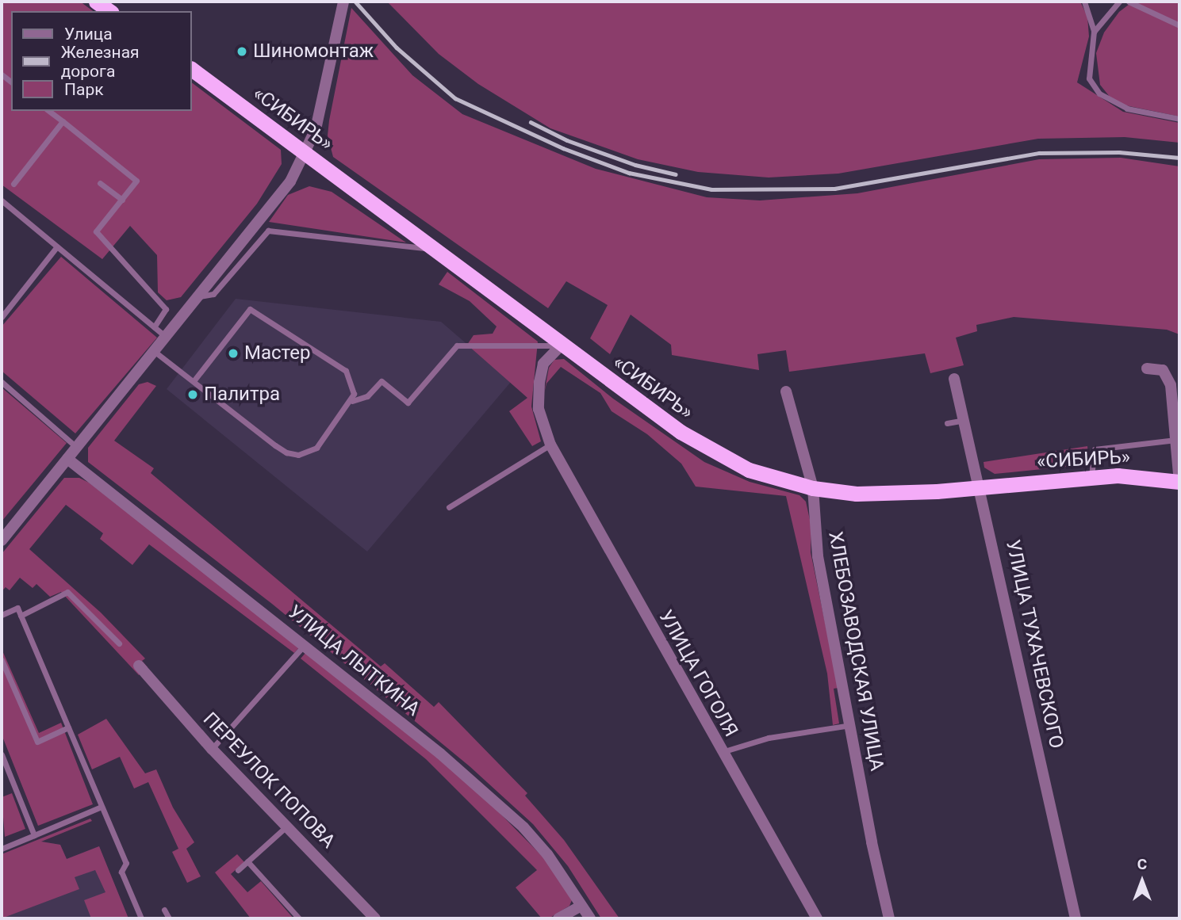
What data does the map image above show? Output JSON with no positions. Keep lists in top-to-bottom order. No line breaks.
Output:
{"streets":{"highway":["«СИБИРЬ»"],"street":["УЛИЦА ТУХАЧЕВСКОГО","ХЛЕБОЗАВОДСКАЯ УЛИЦА","УЛИЦА ЛЫТКИНА","УЛИЦА ГОГОЛЯ","ПЕРЕУЛОК ПОПОВА"]},"crossings":[["«СИБИРЬ»","УЛИЦА ТУХАЧЕВСКОГО"],["«СИБИРЬ»","ХЛЕБОЗАВОДСКАЯ УЛИЦА"],["«СИБИРЬ»","УЛИЦА ГОГОЛЯ"]],"places":["Шиномонтаж","Мастер","Палитра"],"legend":["Улица","Железная дорога","Парк"],"north":"top"}
